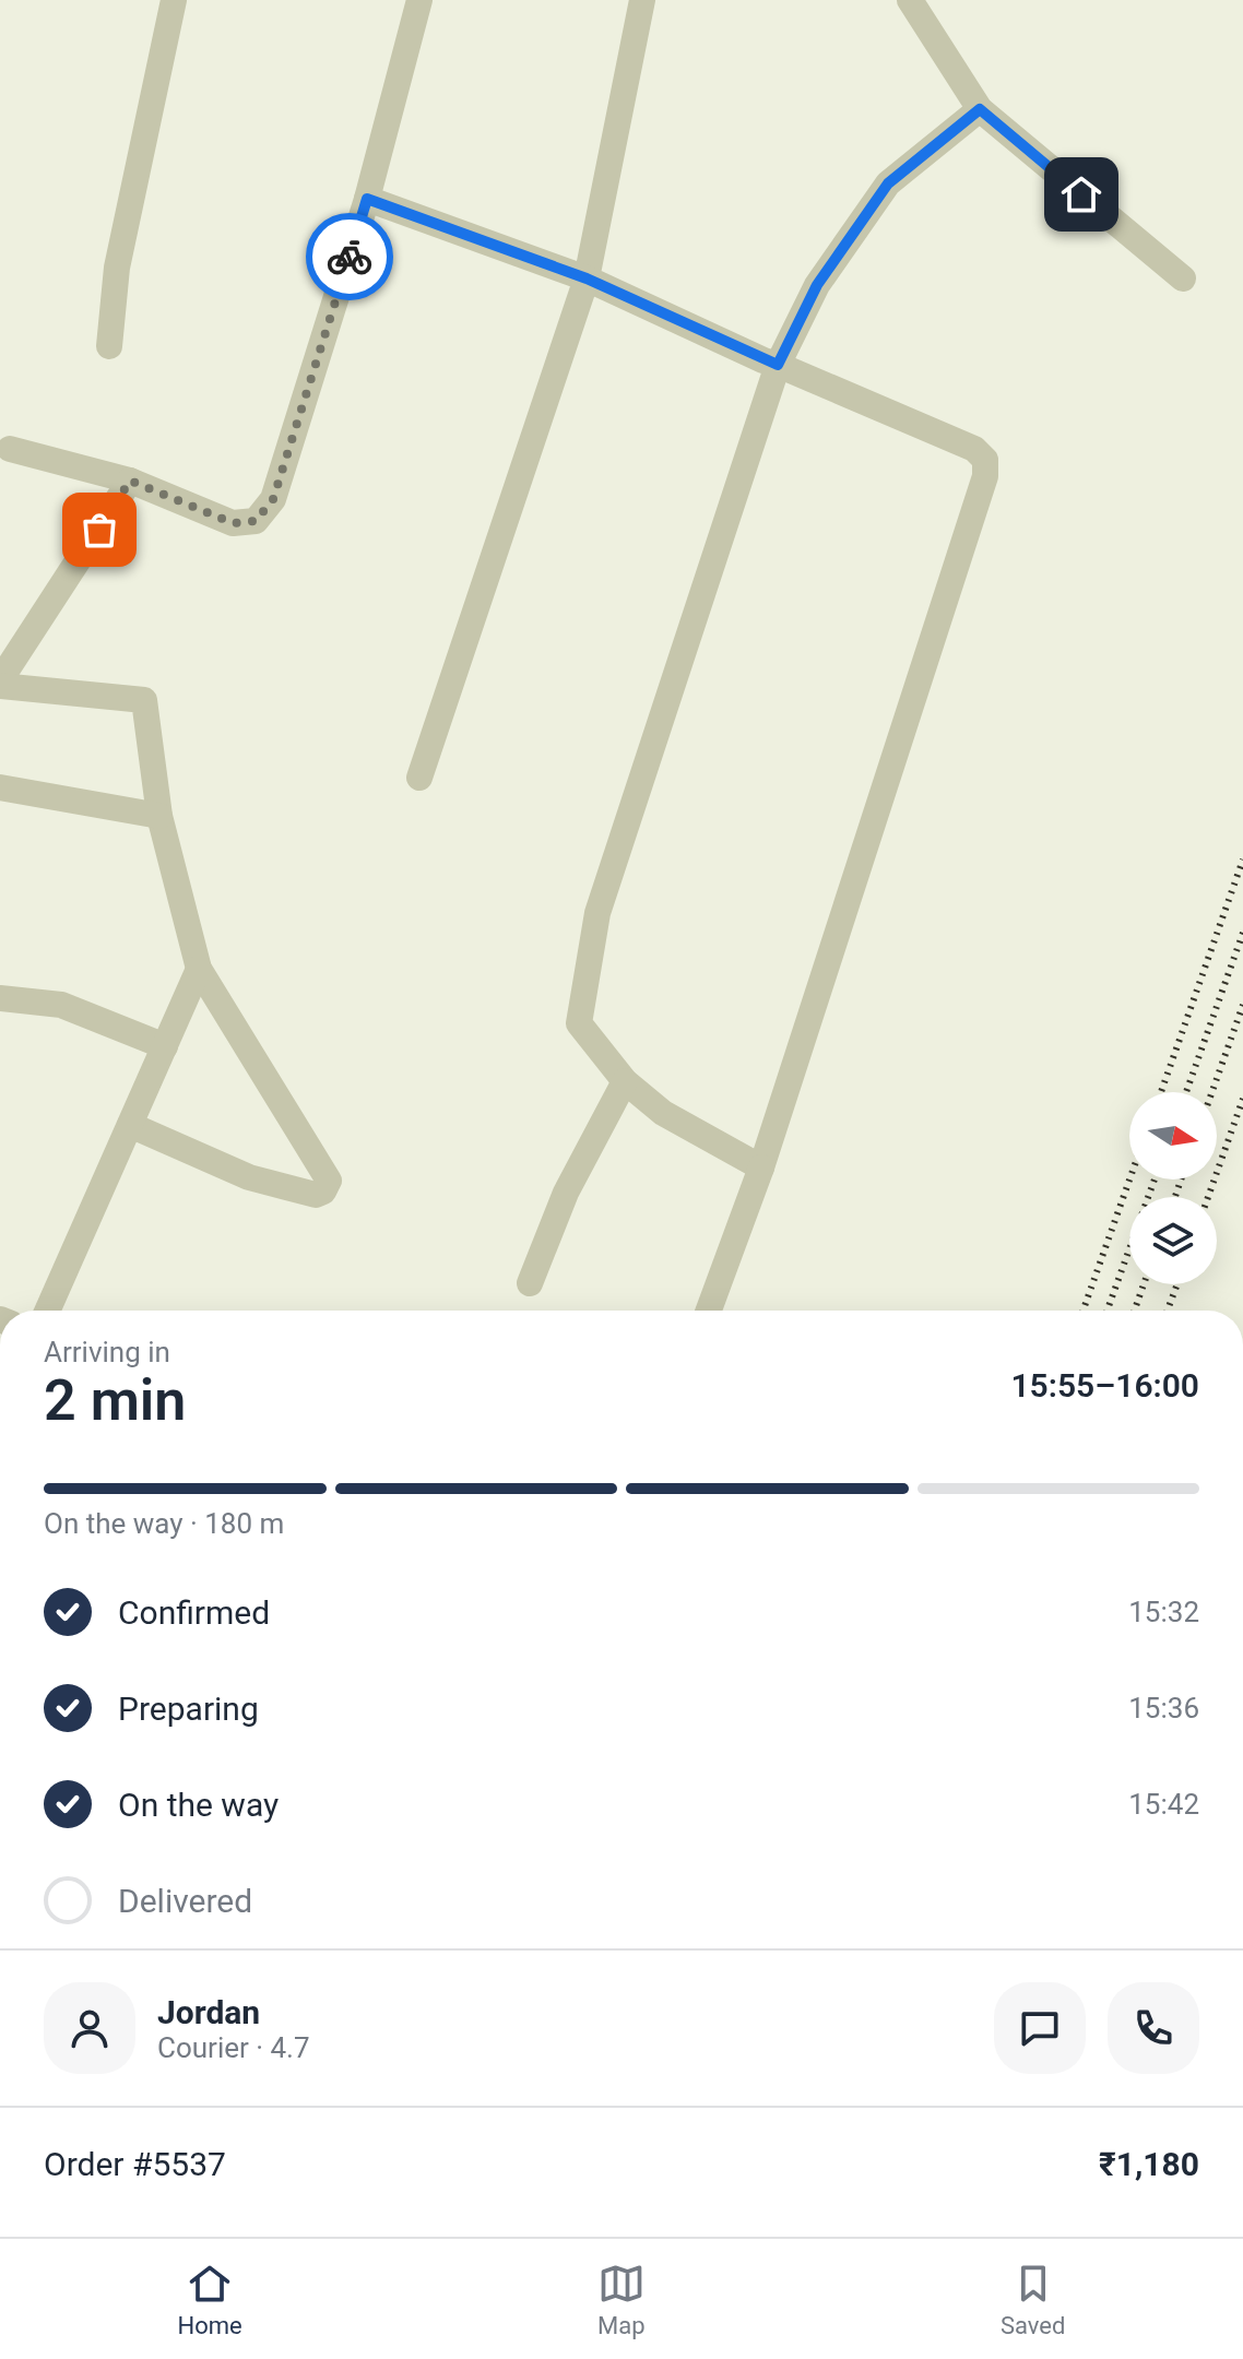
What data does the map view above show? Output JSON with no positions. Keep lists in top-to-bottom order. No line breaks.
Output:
{"north":"right","page":{"heading":["2 min","Arriving in","15:55–16:00"],"panel":["Jordan","Courier · 4.7","Order #5537","₹1,180"],"bar":"On the way · 180 m","list":[["Confirmed","15:32"],["Preparing","15:36"],["On the way","15:42"],"Delivered"],"tabs":["Home","Map","Saved"]}}
